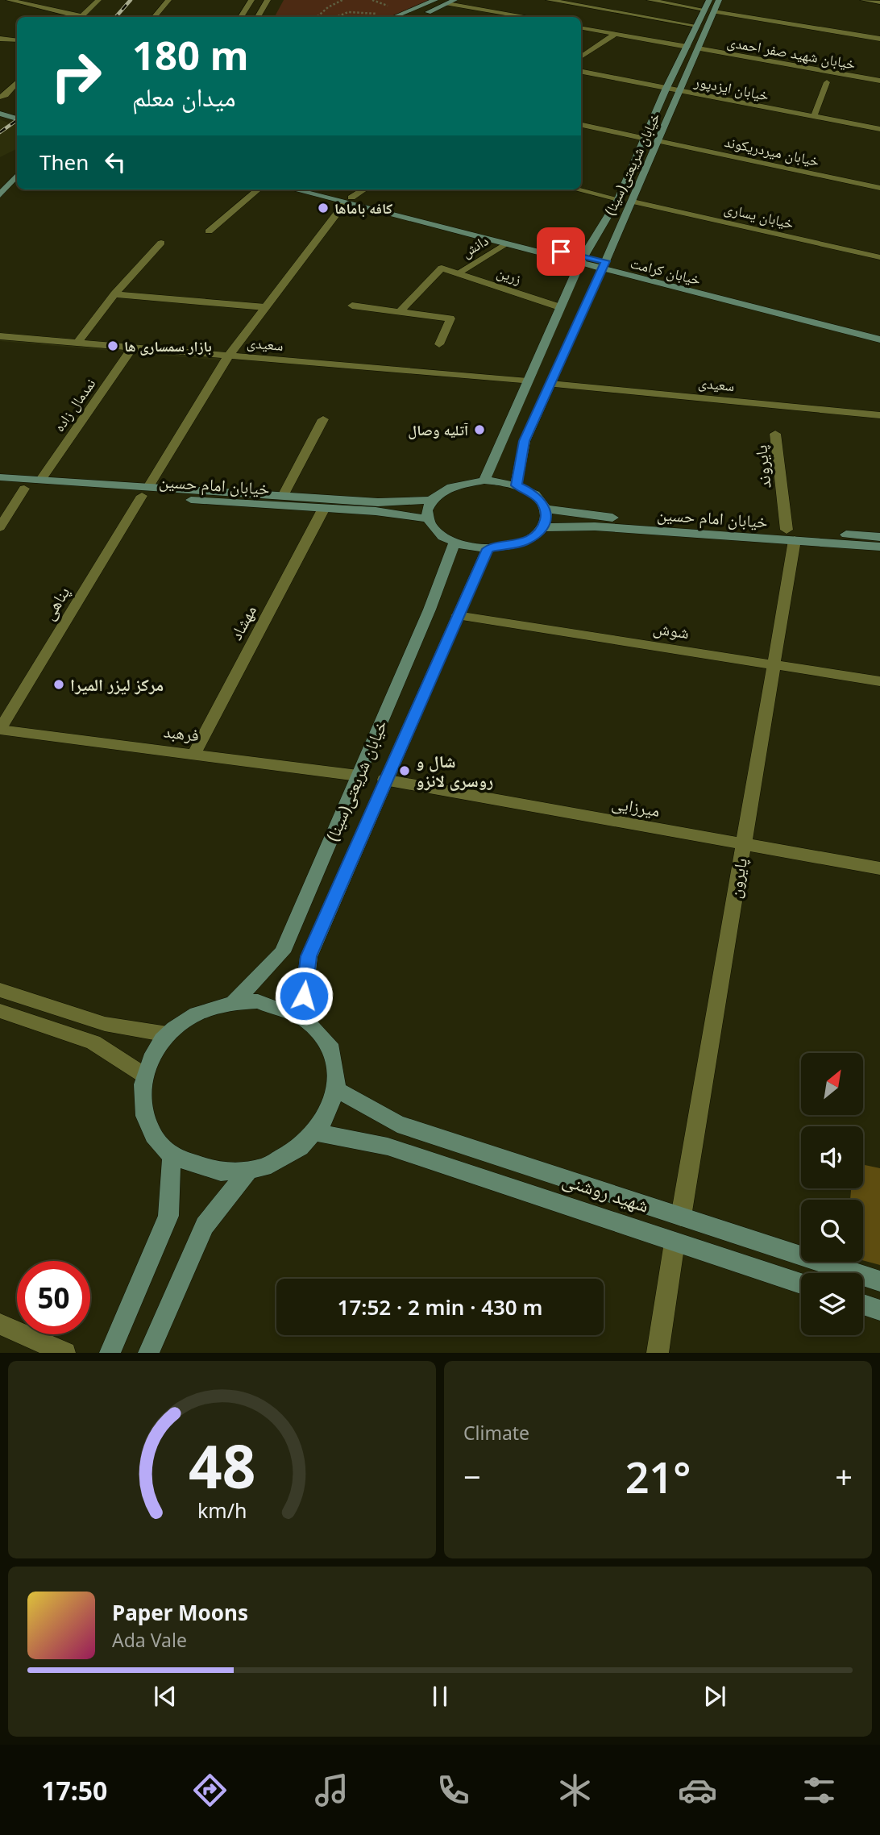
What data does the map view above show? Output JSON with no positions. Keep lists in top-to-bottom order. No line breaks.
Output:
{"streets":{"main road":["خیابان شریعتی(سینا)","خیابان کرامت","خیابان امام حسین","شهید روشنی"],"street":["خیابان شهید صفر احمدی","خیابان ایزدپور","خیابان میردریکوند","خیابان یساری","دانش","زرین","سعیدی","نمدمال زاده","پایروند","پناهی","مهشاد","شوش","فرهبد","میرزایی","پایرون"]},"crossings":[["خیابان شهید صفر احمدی","خیابان شریعتی(سینا)"],["خیابان ایزدپور","خیابان شریعتی(سینا)"],["خیابان میردریکوند","خیابان شریعتی(سینا)"],["خیابان شریعتی(سینا)","خیابان یساری"],["خیابان شریعتی(سینا)","خیابان کرامت"],["خیابان شریعتی(سینا)","زرین"],["خیابان شریعتی(سینا)","سعیدی"],["خیابان شریعتی(سینا)","خیابان امام حسین"],["خیابان شریعتی(سینا)","شوش"],["خیابان شریعتی(سینا)","فرهبد"],["خیابان شریعتی(سینا)","میرزایی"],["خیابان شریعتی(سینا)","شهید روشنی"],["دانش","خیابان کرامت"],["دانش","زرین"],["سعیدی","نمدمال زاده"],["سعیدی","پناهی"],["پایروند","خیابان امام حسین"],["پایروند","پایرون"],["خیابان امام حسین","پناهی"],["خیابان امام حسین","مهشاد"],["خیابان امام حسین","پایرون"],["پناهی","فرهبد"],["مهشاد","فرهبد"],["شوش","پایرون"],["میرزایی","پایرون"],["پایرون","شهید روشنی"]],"places":["کافه باماها","بازار سمساری ها","آتلیه وصال","مرکز لیزر المیرا","شال و روسری لانزو"],"north":"top right","page":{"turn":["180 m","میدان معلم"],"then":"Then","limit":"50","trip":"17:52 · 2 min · 430 m","tile":"Climate","heat":["−","21°","+"],"song":["Paper Moons","Ada Vale"],"tabs":"17:50","gauge":["48","km/h"]}}
